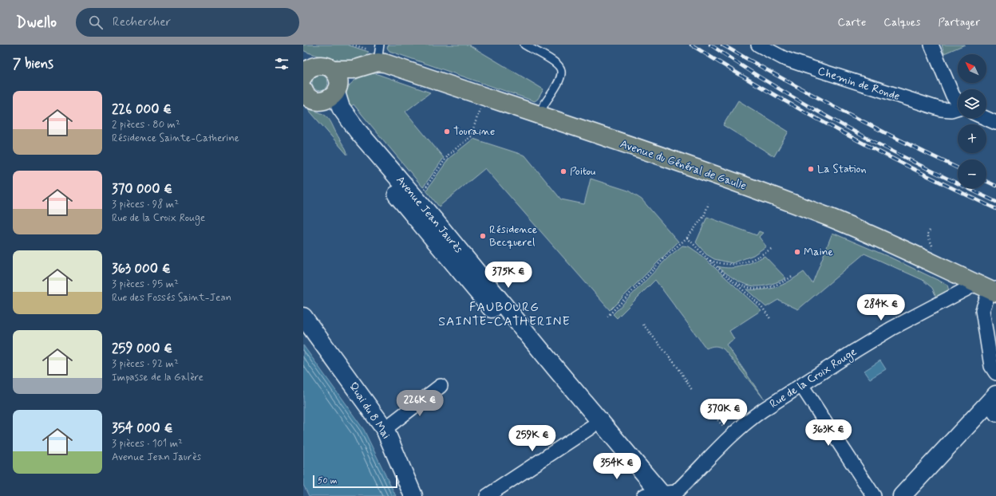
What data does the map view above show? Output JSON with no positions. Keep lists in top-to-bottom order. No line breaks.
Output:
{"streets":{"main road":["Avenue du Général de Gaulle","Avenue Jean Jaurès","Quai du 8 Mai"],"street":["Chemin de Ronde","Rue de la Croix Rouge"]},"crossings":[["Avenue du Général de Gaulle","Avenue Jean Jaurès"],["Avenue du Général de Gaulle","Rue de la Croix Rouge"],["Avenue Jean Jaurès","Rue de la Croix Rouge"]],"districts":["FAUBOURG SAINTE-CATHERINE"],"places":["Touraine","La Station","Poitou","Résidence Becquerel","Maine"],"scale_bar":"50 m","north":"top left","page":{"header":"Dwello","search":"Rechercher","nav":["Carte","Calques","Partager"],"heading":"7 biens","map_buttons":["+","−"],"list":[{"name":"226 000 €","note":"2 pièces · 80 m² · Résidence Sainte-Catherine"},{"name":"370 000 €","note":"3 pièces · 98 m² · Rue de la Croix Rouge"},{"name":"363 000 €","note":"3 pièces · 95 m² · Rue des Fossés Saint-Jean"},{"name":"259 000 €","note":"3 pièces · 92 m² · Impasse de la Galère"},{"name":"354 000 €","note":"3 pièces · 101 m² · Avenue Jean Jaurès"}],"price":["375K €","284K €","226K €","370K €","363K €","259K €","354K €"],"scale":"50 m"}}
